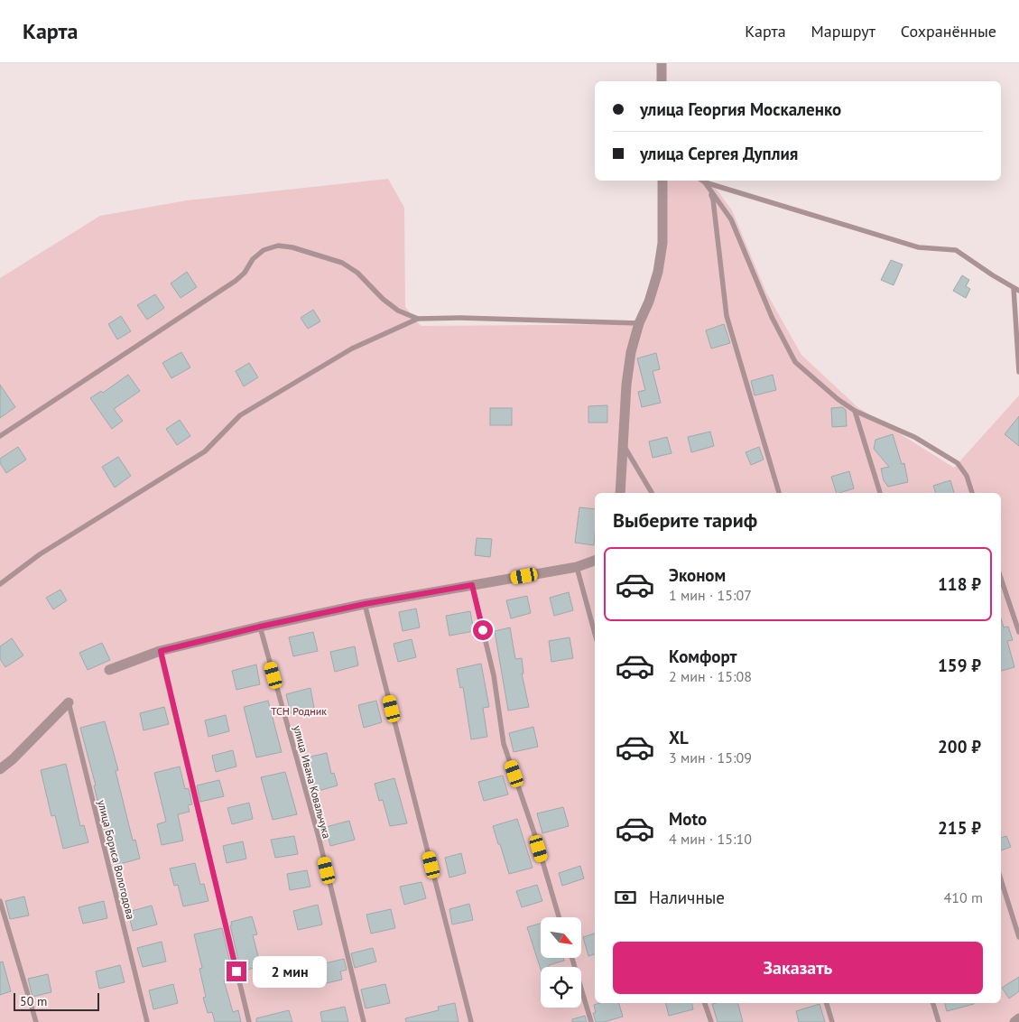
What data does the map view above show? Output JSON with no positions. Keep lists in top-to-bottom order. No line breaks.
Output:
{"streets":{"lane":["улица Ивана Ковальчука","улица Бориса Вологодова"]},"parks":["ТСН Родник"],"scale_bar":"50 m","north":"bottom right","page":{"header":"Карта","nav":["Карта","Маршрут","Сохранённые"],"banner":["улица Георгия Москаленко","улица Сергея Дуплия"],"heading":"Выберите тариф","list":[{"name":"Эконом","note":"1 мин · 15:07","value":"118 ₽"},{"name":"Комфорт","note":"2 мин · 15:08","value":"159 ₽"},{"name":"XL","note":"3 мин · 15:09","value":"200 ₽"},{"name":"Moto","note":"4 мин · 15:10","value":"215 ₽"}],"pay":["Наличные","410 m"],"buttons":"Заказать","bubble":"2 мин","scale":"50 m"}}
